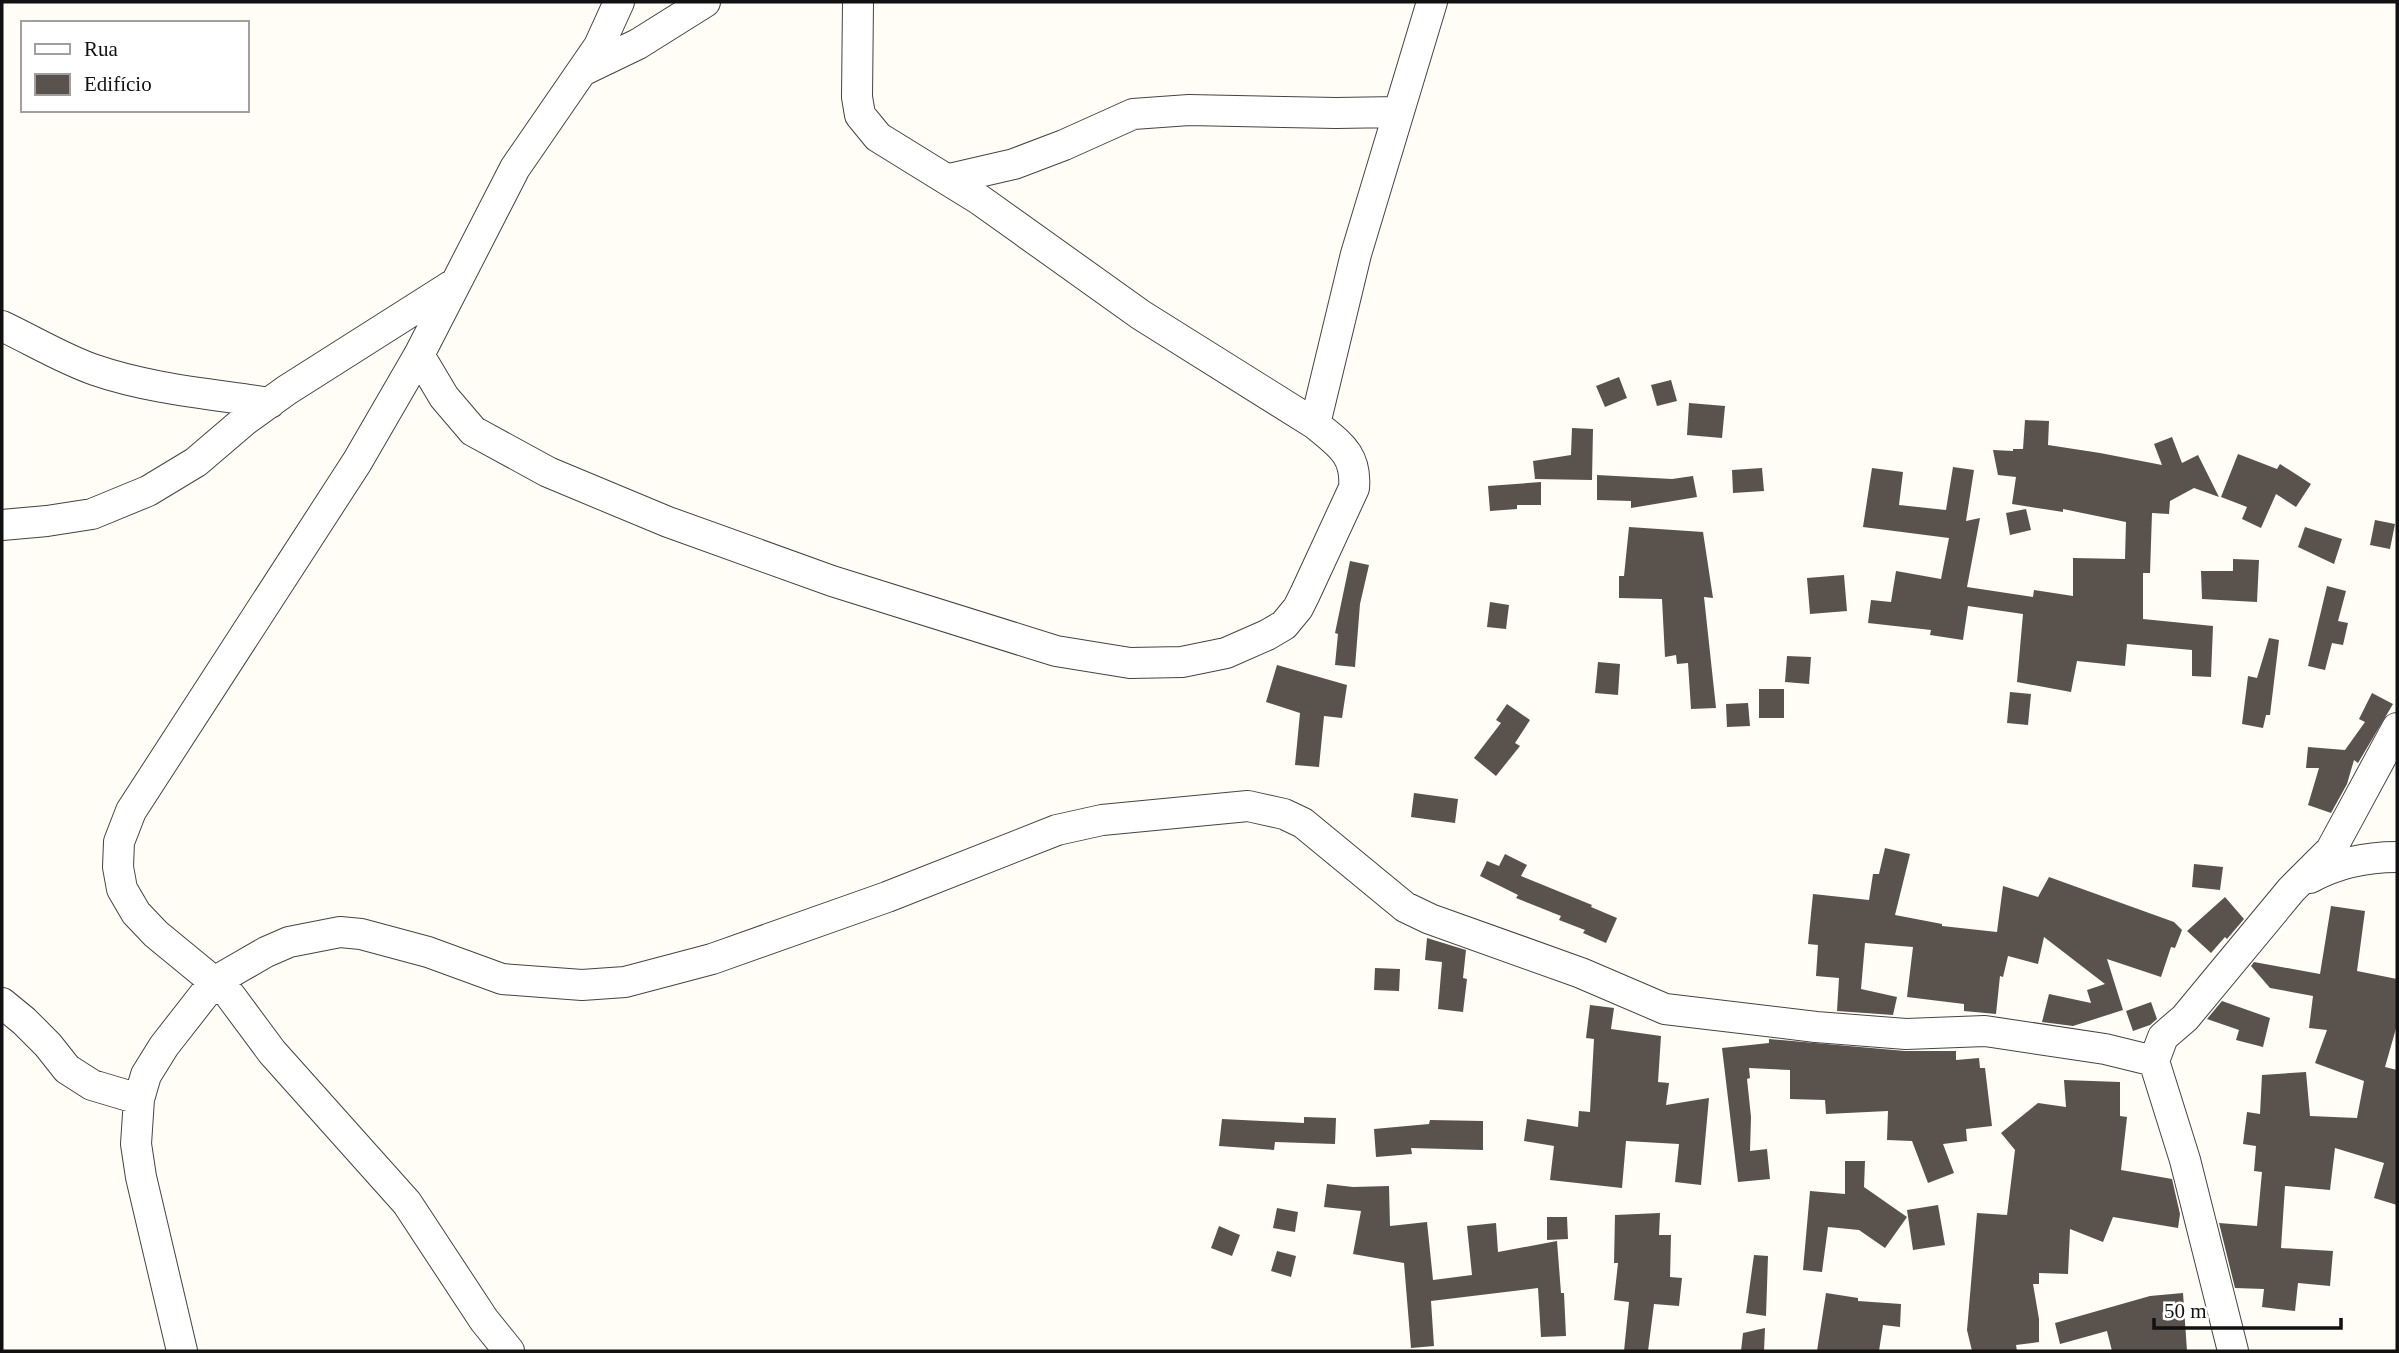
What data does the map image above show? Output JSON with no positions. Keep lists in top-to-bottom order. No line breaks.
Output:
{"legend":["Rua","Edifício"],"scale_bar":"50 m"}
